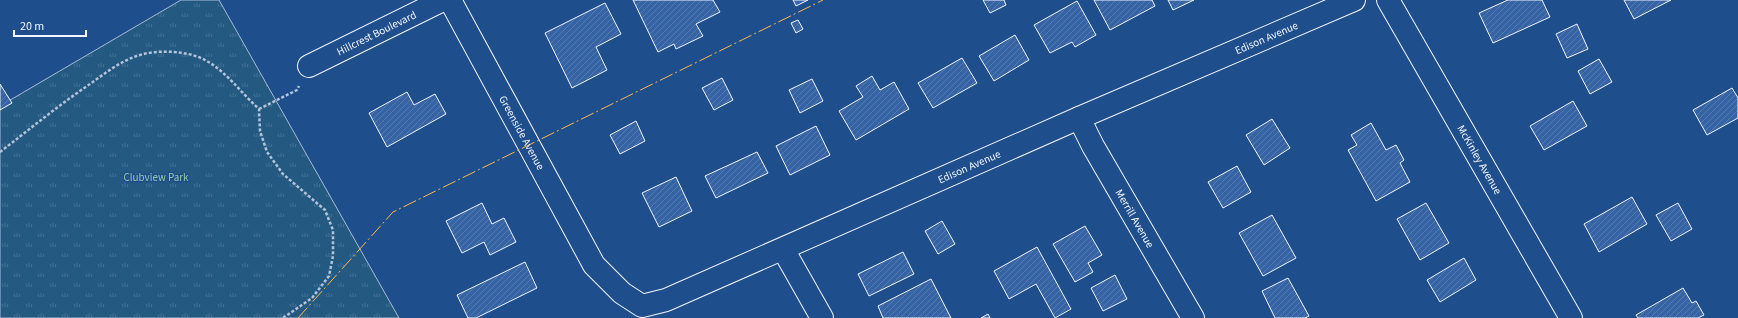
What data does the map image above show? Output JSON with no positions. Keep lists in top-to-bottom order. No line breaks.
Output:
{"streets":{"street":["Hillcrest Boulevard","Edison Avenue","Greenside Avenue","McKinley Avenue","Merrill Avenue"]},"crossings":[["Edison Avenue","Greenside Avenue"],["Edison Avenue","Merrill Avenue"]],"parks":["Clubview Park"],"scale_bar":"20 m"}
